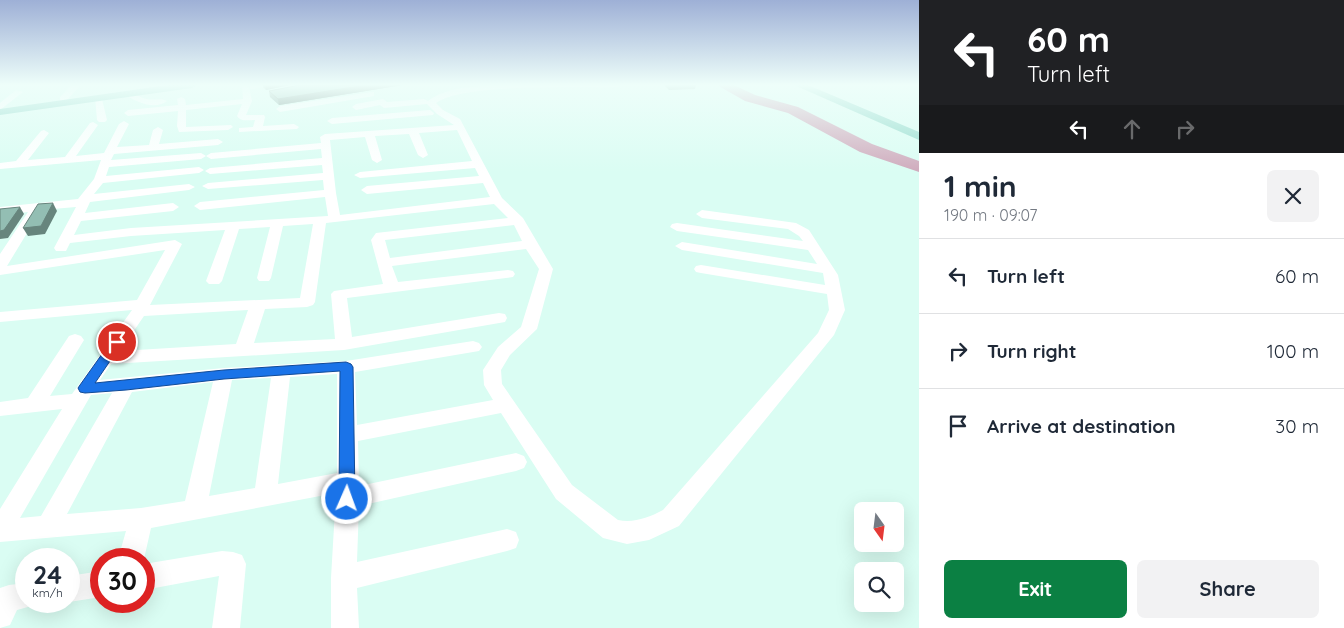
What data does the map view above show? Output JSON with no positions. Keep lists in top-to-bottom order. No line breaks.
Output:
{"north":"bottom","page":{"turn":["60 m","Turn left"],"heading":["1 min","190 m · 09:07"],"list":[{"name":"Turn left","value":"60 m"},{"name":"Turn right","value":"100 m"},{"name":"Arrive at destination","value":"30 m"}],"speed":"24 km/h","limit":"30","buttons":["Exit","Share"]}}
